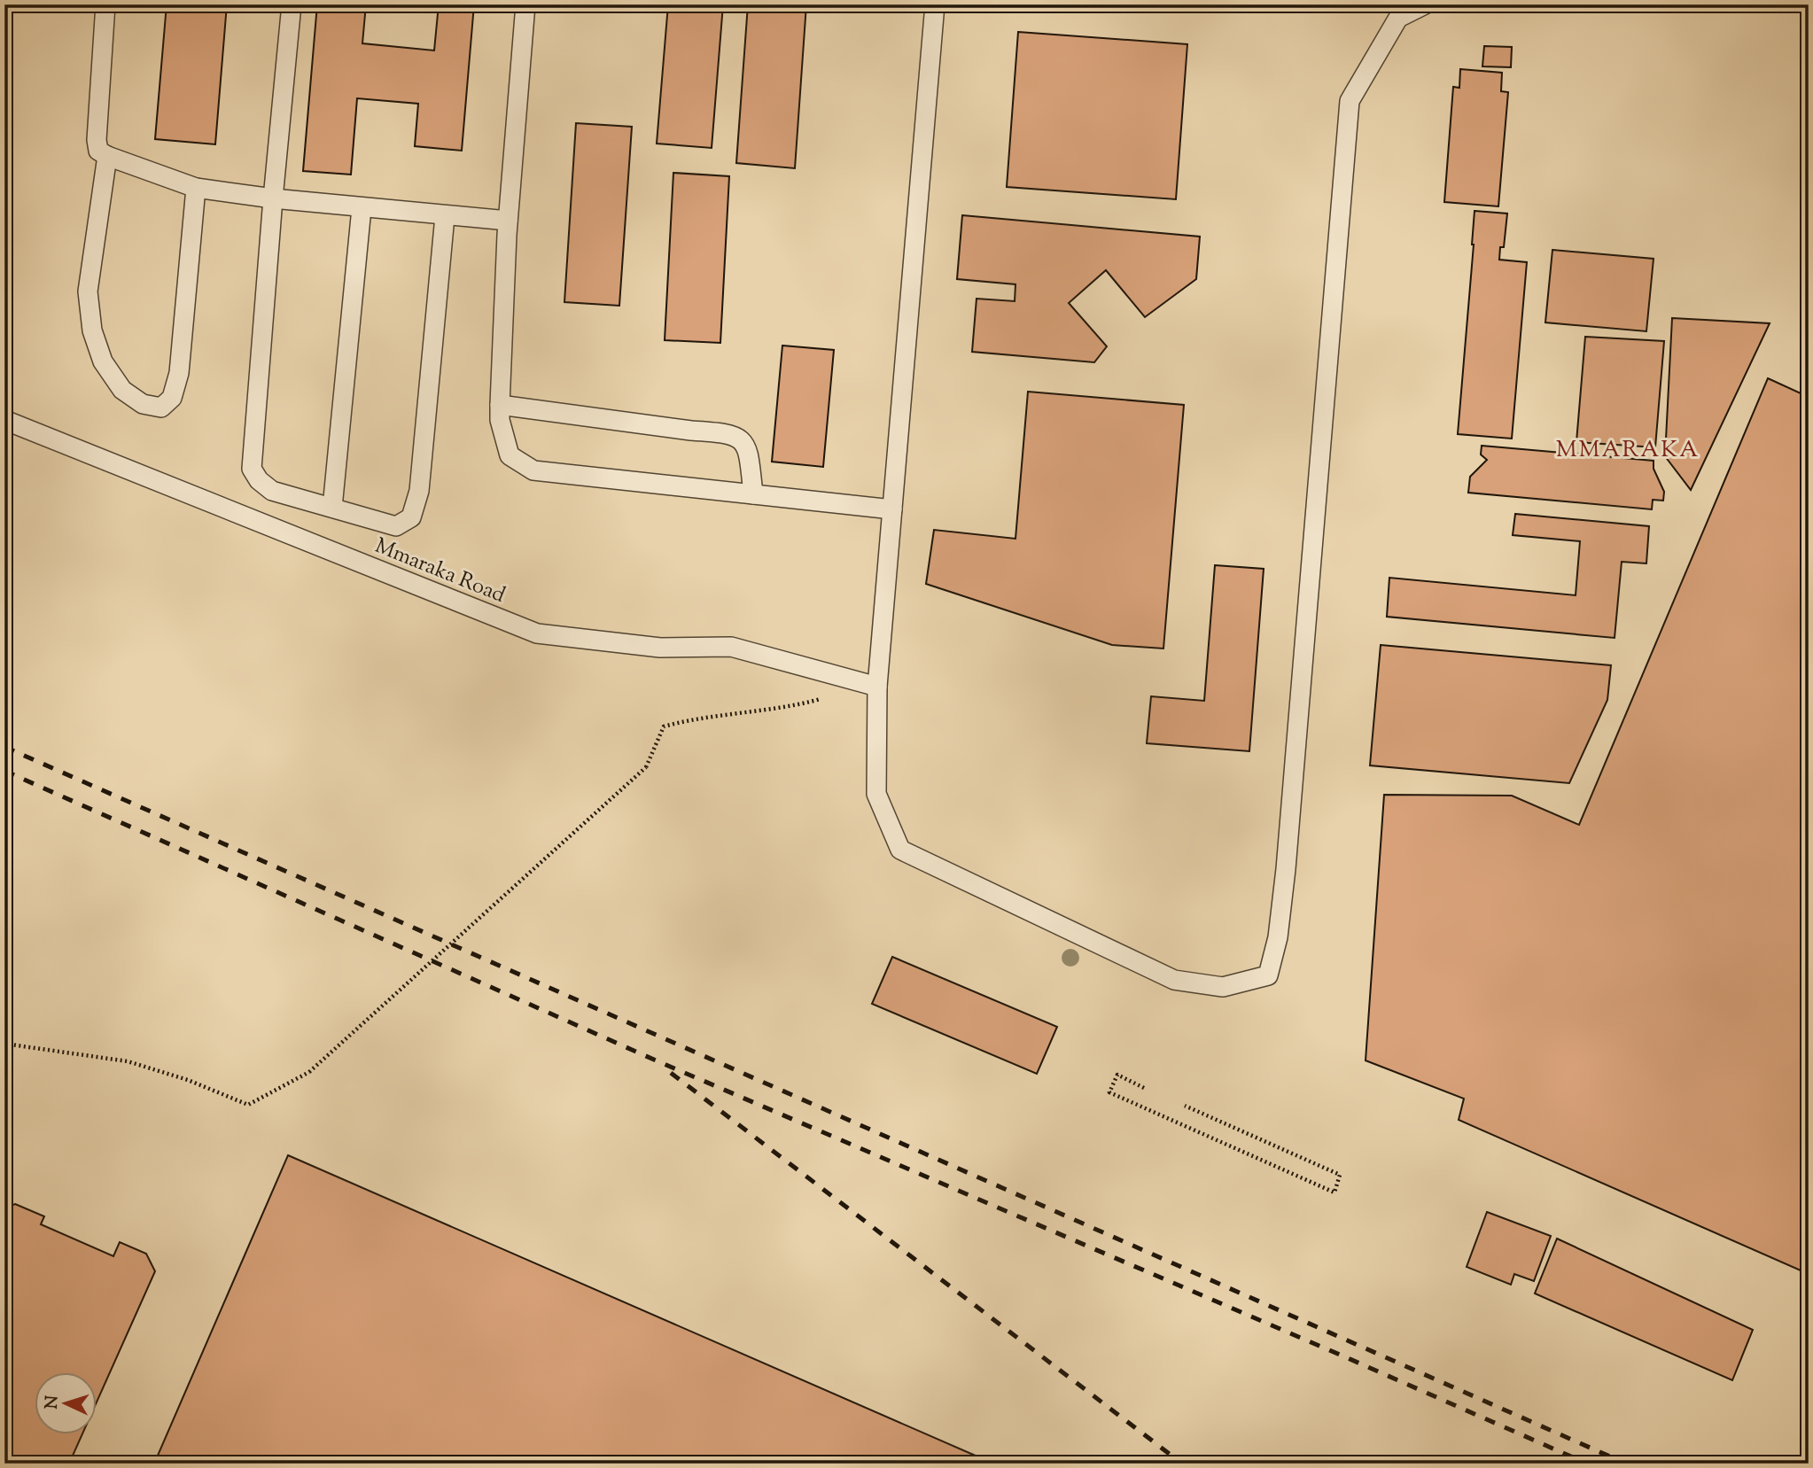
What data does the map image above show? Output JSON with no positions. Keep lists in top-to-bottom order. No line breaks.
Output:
{"streets":{"lane":["Mmaraka Road"]},"districts":["MMARAKA"],"north":"left"}
